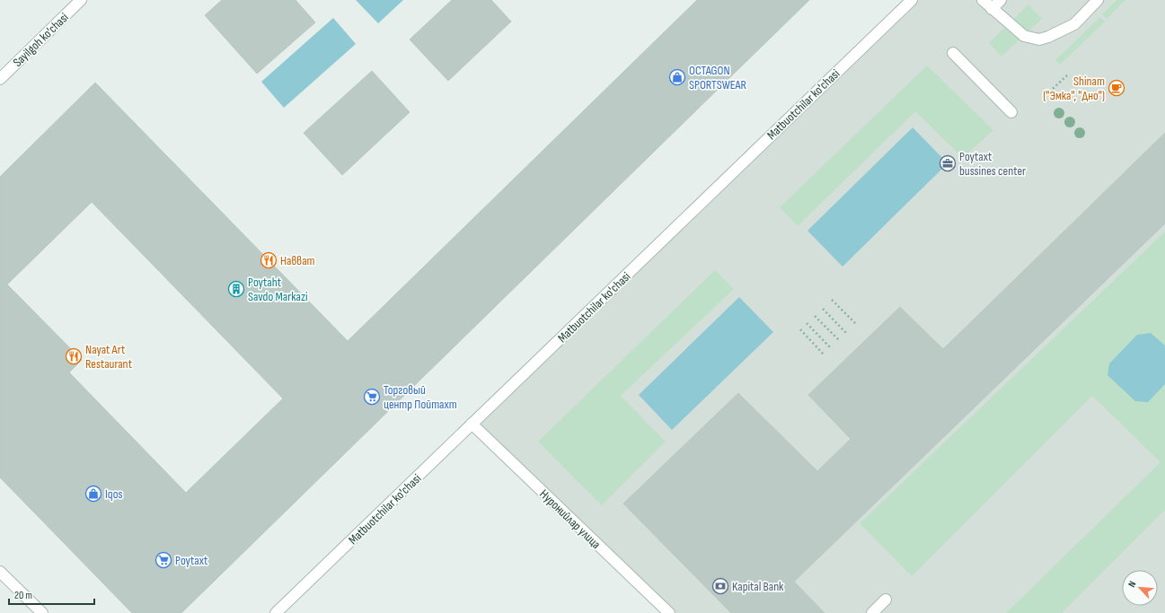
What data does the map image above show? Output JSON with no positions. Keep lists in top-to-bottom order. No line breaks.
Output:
{"streets":{"street":["Sayilgoh ko'chasi","Matbuotchilar ko'chasi","Нуронийлар улица"]},"crossings":[["Matbuotchilar ko'chasi","Нуронийлар улица"]],"places":{"shop":["OCTAGON SPORTSWEAR","Iqos"],"cafe":["Shinam (\"Эмка\", \"Дно\")"],"office":["Poytaxt bussines center"],"restaurant":["Навват","Nayat Art Restaurant"],"building":["Poytaht Savdo Markazi"],"supermarket":["Торговый центр Пойтахт","Poytaxt"],"bank":["Kapital Bank"]},"scale_bar":"20 m","north":"top left"}
